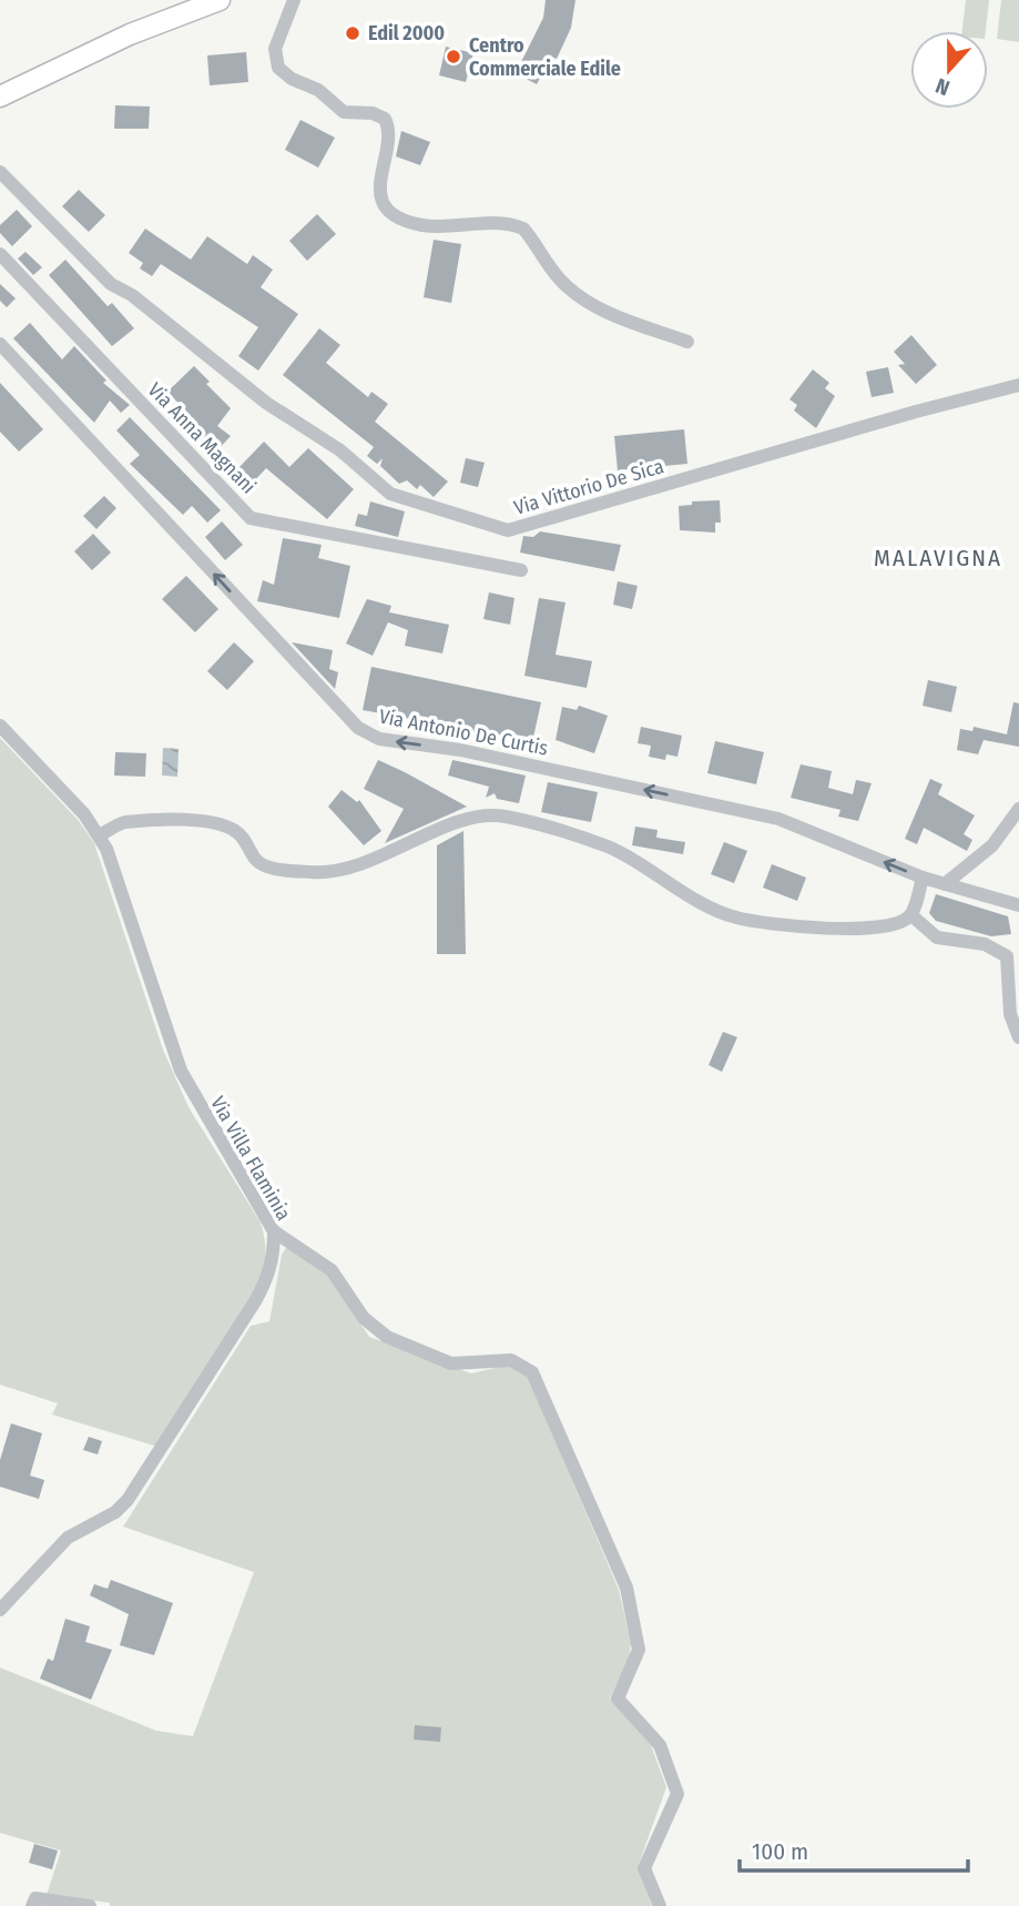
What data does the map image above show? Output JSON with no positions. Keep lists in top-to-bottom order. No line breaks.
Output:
{"streets":{"street":["Via Anna Magnani","Via Vittorio De Sica","Via Antonio De Curtis","Via Villa Flaminia"]},"one_way":["Via Antonio De Curtis"],"districts":["MALAVIGNA"],"places":["Edil 2000","Centro Commerciale Edile"],"scale_bar":"100 m","north":"bottom"}
